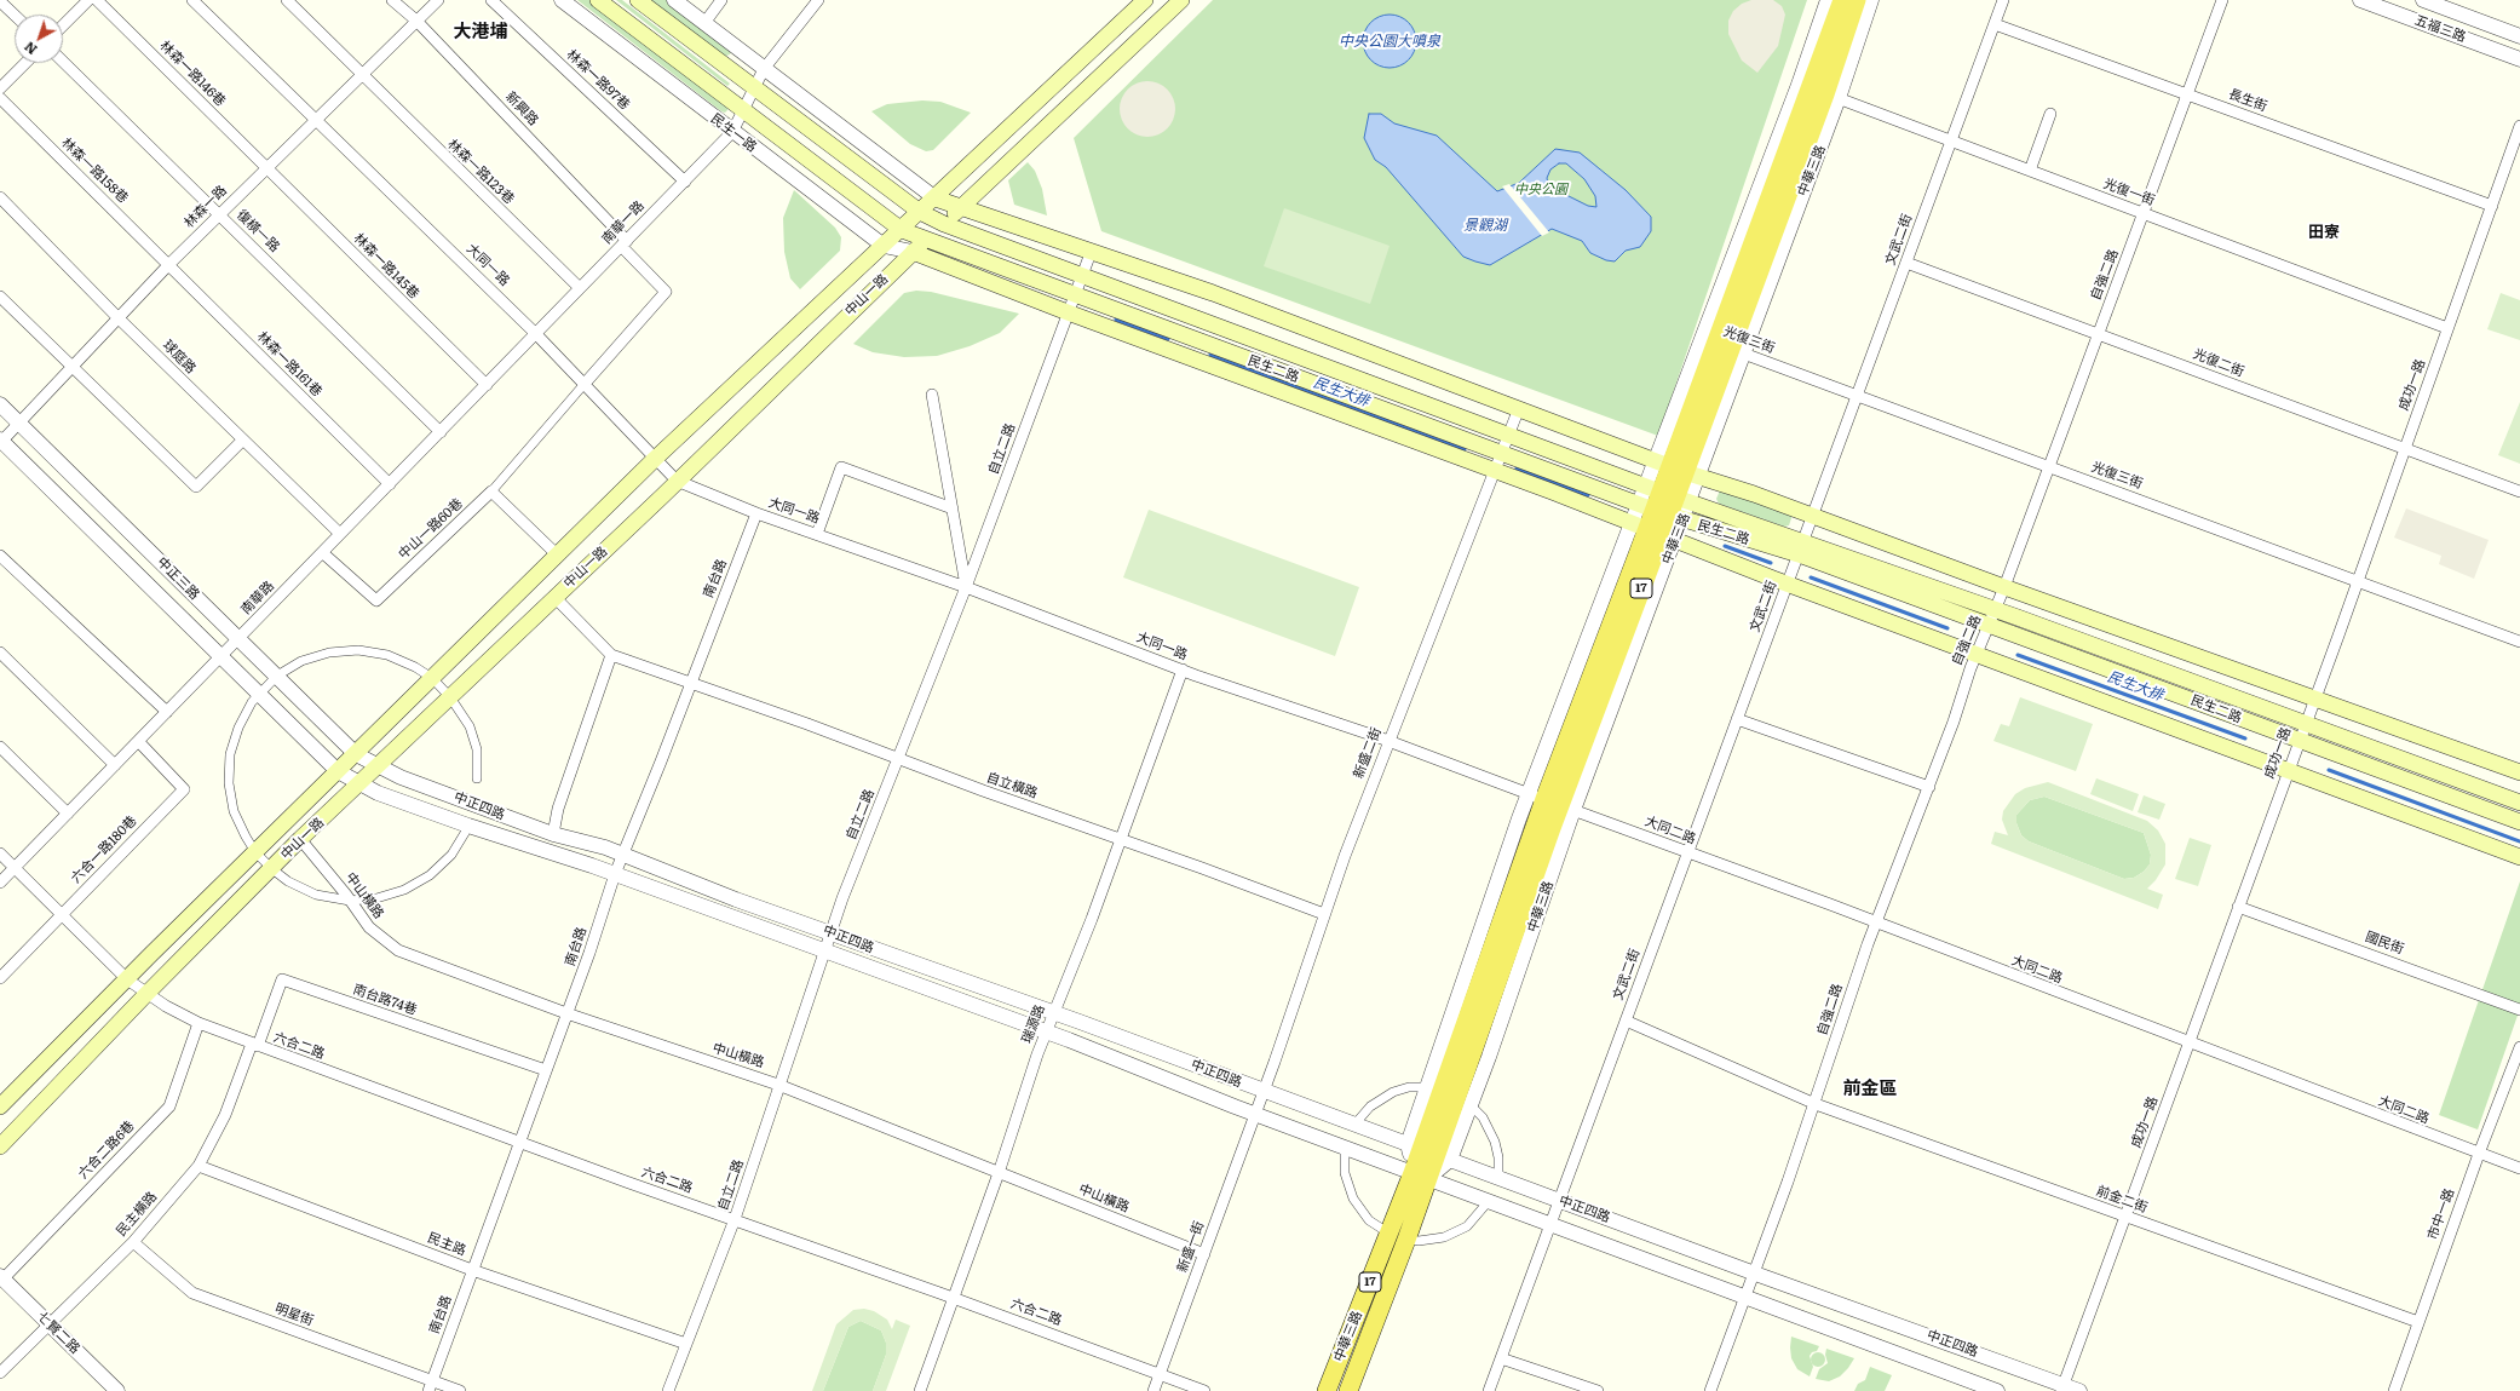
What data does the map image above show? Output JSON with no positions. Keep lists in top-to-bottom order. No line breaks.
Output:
{"streets":{"main road":["民生一路","中華三路","中山一路","民生二路","17"],"street":["五福三路","林森一路146巷","林森一路97巷","長生街","新興路","林森一路158巷","林森一路123巷","光復一街","林森一路","南華一路","復橫一路","文武二街","大同一路","林森一路145巷","自強二路","光復三街","球庭路","光復二街","林森一路161巷","成功一路","自立二路","中山一路60巷","中正三路","南台路","南華路","新盛二街","自立橫路","中正四路","大同二路","六合一路180巷","中山橫路","國民街","南台路74巷","瑞源路","六合二路","六合二路6巷","前金二街","民主橫路","市中一路","民主路","新盛一街","明星街","七賢二路"]},"crossings":[["林森一路146巷","林森一路"],["林森一路146巷","林森一路145巷"],["林森一路97巷","南華一路"],["長生街","文武二街"],["長生街","自強二路"],["長生街","成功一路"],["新興路","林森一路"],["新興路","南華一路"],["新興路","大同一路"],["民生一路","南華一路"],["民生一路","中山一路"],["民生一路","民生二路"],["林森一路158巷","林森一路"],["林森一路158巷","林森一路161巷"],["中華三路","光復一街"],["中華三路","大同一路"],["中華三路","光復三街"],["中華三路","民生二路"],["中華三路","中正四路"],["中華三路","大同二路"],["林森一路123巷","林森一路"],["林森一路123巷","南華一路"],["光復一街","文武二街"],["光復一街","自強二路"],["光復一街","成功一路"],["林森一路","復橫一路"],["林森一路","大同一路"],["林森一路","林森一路145巷"],["林森一路","球庭路"],["林森一路","林森一路161巷"],["林森一路","中正三路"],["南華一路","大同一路"],["南華一路","南華路"],["復橫一路","南華路"],["文武二街","光復三街"],["文武二街","光復二街"],["文武二街","民生二路"],["文武二街","中正四路"],["文武二街","大同二路"],["文武二街","前金二街"],["大同一路","中山一路"],["大同一路","自立二路"],["大同一路","南台路"],["大同一路","南華路"],["大同一路","新盛二街"],["大同一路","大同二路"],["大同一路","瑞源路"],["林森一路145巷","南華路"],["自強二路","光復三街"],["自強二路","光復二街"],["自強二路","民生二路"],["自強二路","中正四路"],["自強二路","大同二路"],["自強二路","前金二街"],["中山一路","民生二路"],["中山一路","中正三路"],["中山一路","中正四路"],["中山一路","中山橫路"],["中山一路","六合二路"],["光復三街","成功一路"],["球庭路","南華路"],["光復二街","成功一路"],["林森一路161巷","南華路"],["民生二路","成功一路"],["民生二路","自立二路"],["民生二路","新盛二街"],["成功一路","中正四路"],["成功一路","大同二路"],["成功一路","國民街"],["成功一路","前金二街"],["自立二路","自立橫路"],["自立二路","中正四路"],["自立二路","中山橫路"],["自立二路","六合二路"],["自立二路","民主路"],["中山一路60巷","南華路"],["中正三路","南華路"],["中正三路","中正四路"],["南台路","自立橫路"],["南台路","中正四路"],["南台路","中山橫路"],["南台路","南台路74巷"],["南台路","六合二路"],["南台路","民主路"],["南台路","明星街"],["南華路","六合一路180巷"],["南華路","六合二路"],["新盛二街","自立橫路"],["新盛二街","中正四路"],["新盛二街","新盛一街"],["自立橫路","瑞源路"],["中正四路","瑞源路"],["中正四路","新盛一街"],["大同二路","市中一路"],["六合一路180巷","六合二路"],["中山橫路","瑞源路"],["中山橫路","新盛一街"],["南台路74巷","六合二路"],["南台路74巷","民主橫路"],["瑞源路","六合二路"],["六合二路","六合二路6巷"],["六合二路","民主橫路"],["六合二路","新盛一街"],["六合二路6巷","七賢二路"],["前金二街","市中一路"],["民主橫路","民主路"],["民主橫路","明星街"],["民主橫路","七賢二路"]],"districts":["大港埔","田寮","前金區"],"water":["中央公園大噴泉","景觀湖","民生大排"],"parks":["中央公園"],"north":"bottom left"}
